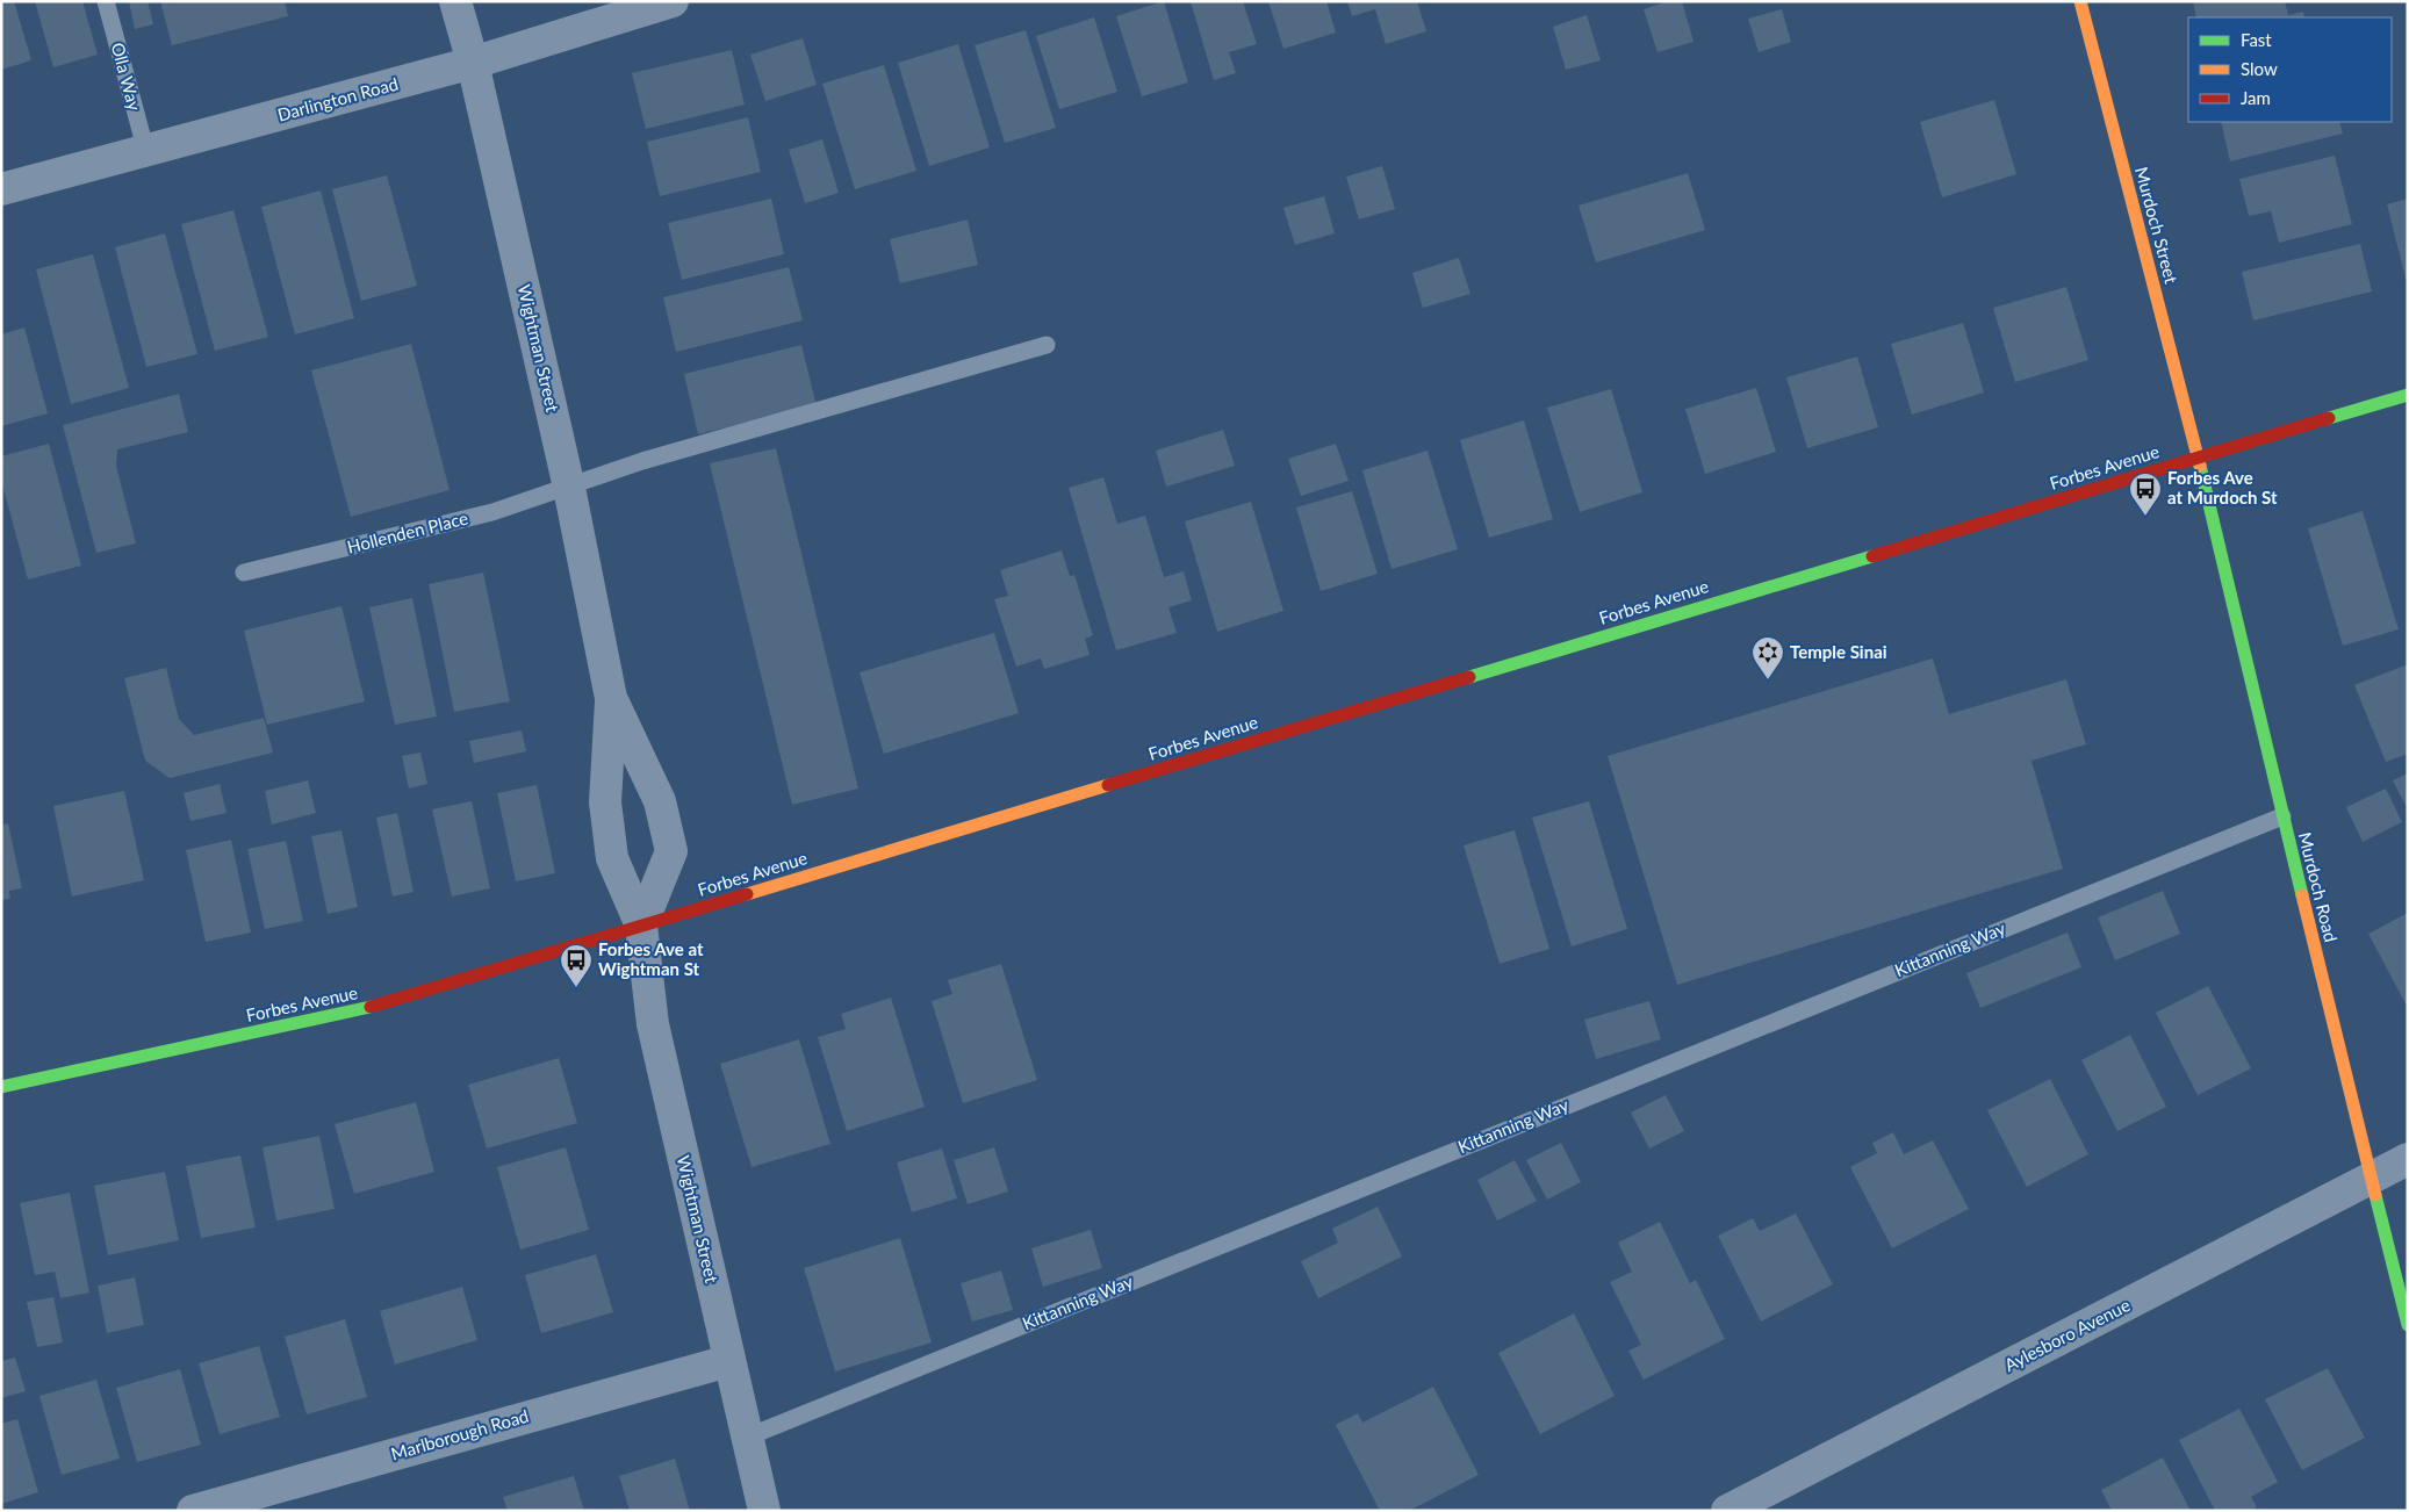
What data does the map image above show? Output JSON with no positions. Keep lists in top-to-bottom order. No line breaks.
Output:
{"streets":{"main road":["Murdoch Street","Forbes Avenue","Murdoch Road"],"street":["Darlington Road","Wightman Street","Aylesboro Avenue","Marlborough Road"],"lane":["Olla Way","Hollenden Place","Kittanning Way"]},"crossings":[["Olla Way","Darlington Road"],["Darlington Road","Wightman Street"],["Murdoch Street","Forbes Avenue"],["Murdoch Street","Murdoch Road"],["Wightman Street","Forbes Avenue"],["Wightman Street","Hollenden Place"],["Wightman Street","Kittanning Way"],["Wightman Street","Marlborough Road"],["Forbes Avenue","Murdoch Road"],["Murdoch Road","Kittanning Way"],["Murdoch Road","Aylesboro Avenue"]],"places":{"bus stop":["Forbes Ave at Murdoch St","Forbes Ave at Wightman St"],"synagogue":["Temple Sinai"]},"legend":["Fast","Slow","Jam"]}
